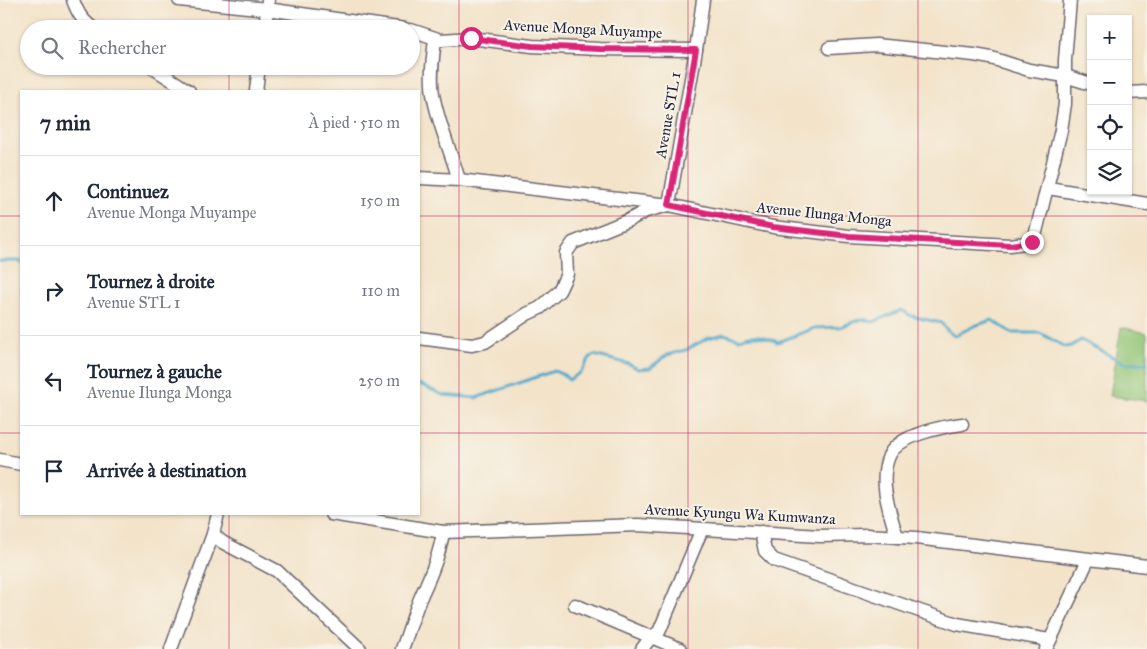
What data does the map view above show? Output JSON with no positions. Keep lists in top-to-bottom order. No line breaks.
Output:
{"streets":{"street":["Avenue Monga Muyampe","Avenue STL 1","Avenue Ilunga Monga","Avenue Kyungu Wa Kumwanza"]},"crossings":[["Avenue Monga Muyampe","Avenue STL 1"],["Avenue STL 1","Avenue Ilunga Monga"]],"page":{"map_buttons":["+","−"],"search":"Rechercher","heading":["7 min","À pied · 510 m"],"list":[["Continuez","Avenue Monga Muyampe","150 m"],["Tournez à droite","Avenue STL 1","110 m"],["Tournez à gauche","Avenue Ilunga Monga","250 m"],"Arrivée à destination"]}}
